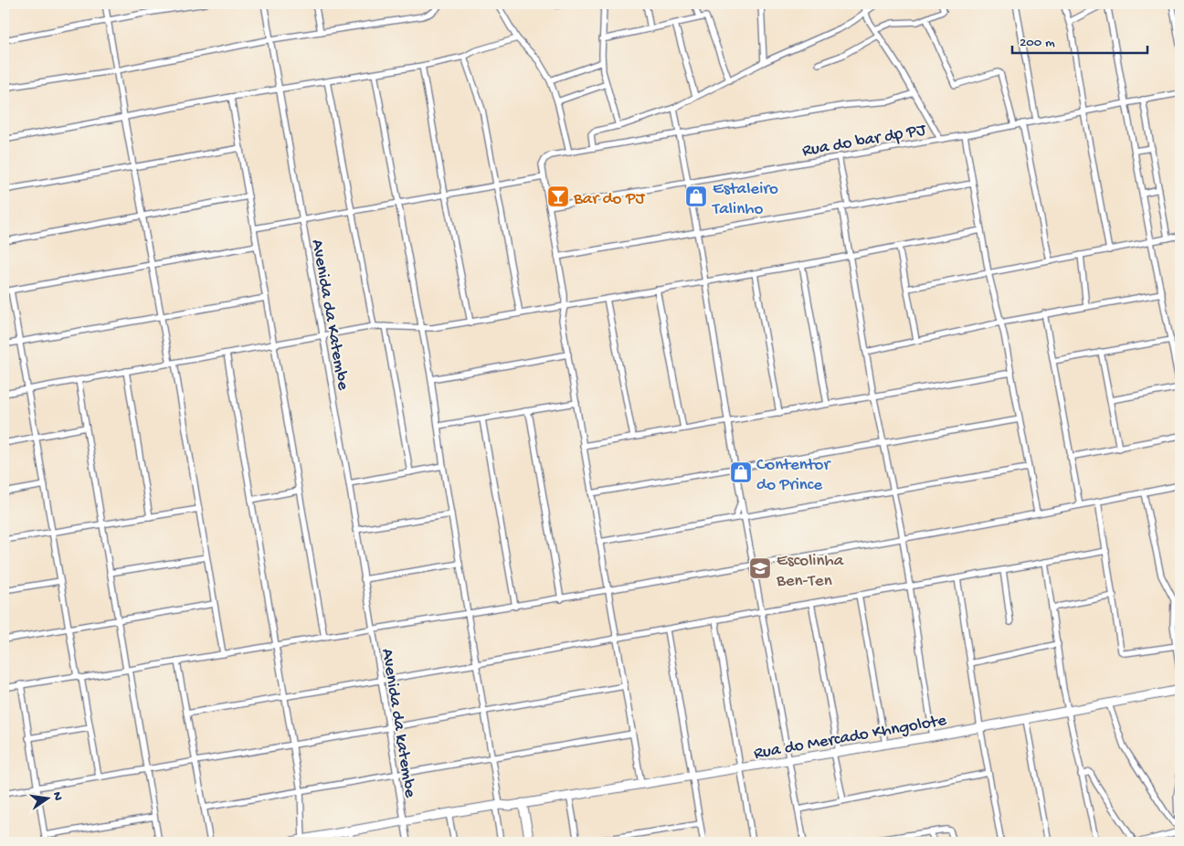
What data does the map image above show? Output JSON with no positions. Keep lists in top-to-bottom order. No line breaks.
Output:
{"streets":{"street":["Rua do bar dp PJ","Avenida da Katembe","Avenida da katembe","Rua do Mercado Khngolote"]},"crossings":[["Avenida da Katembe","Avenida da katembe"],["Avenida da katembe","Rua do Mercado Khngolote"]],"places":{"bar":["Bar do PJ"],"shop":["Estaleiro Talinho","Contentor do Prince"],"school or university":["Escolinha Ben-Ten"]},"scale_bar":"200 m","north":"right"}
